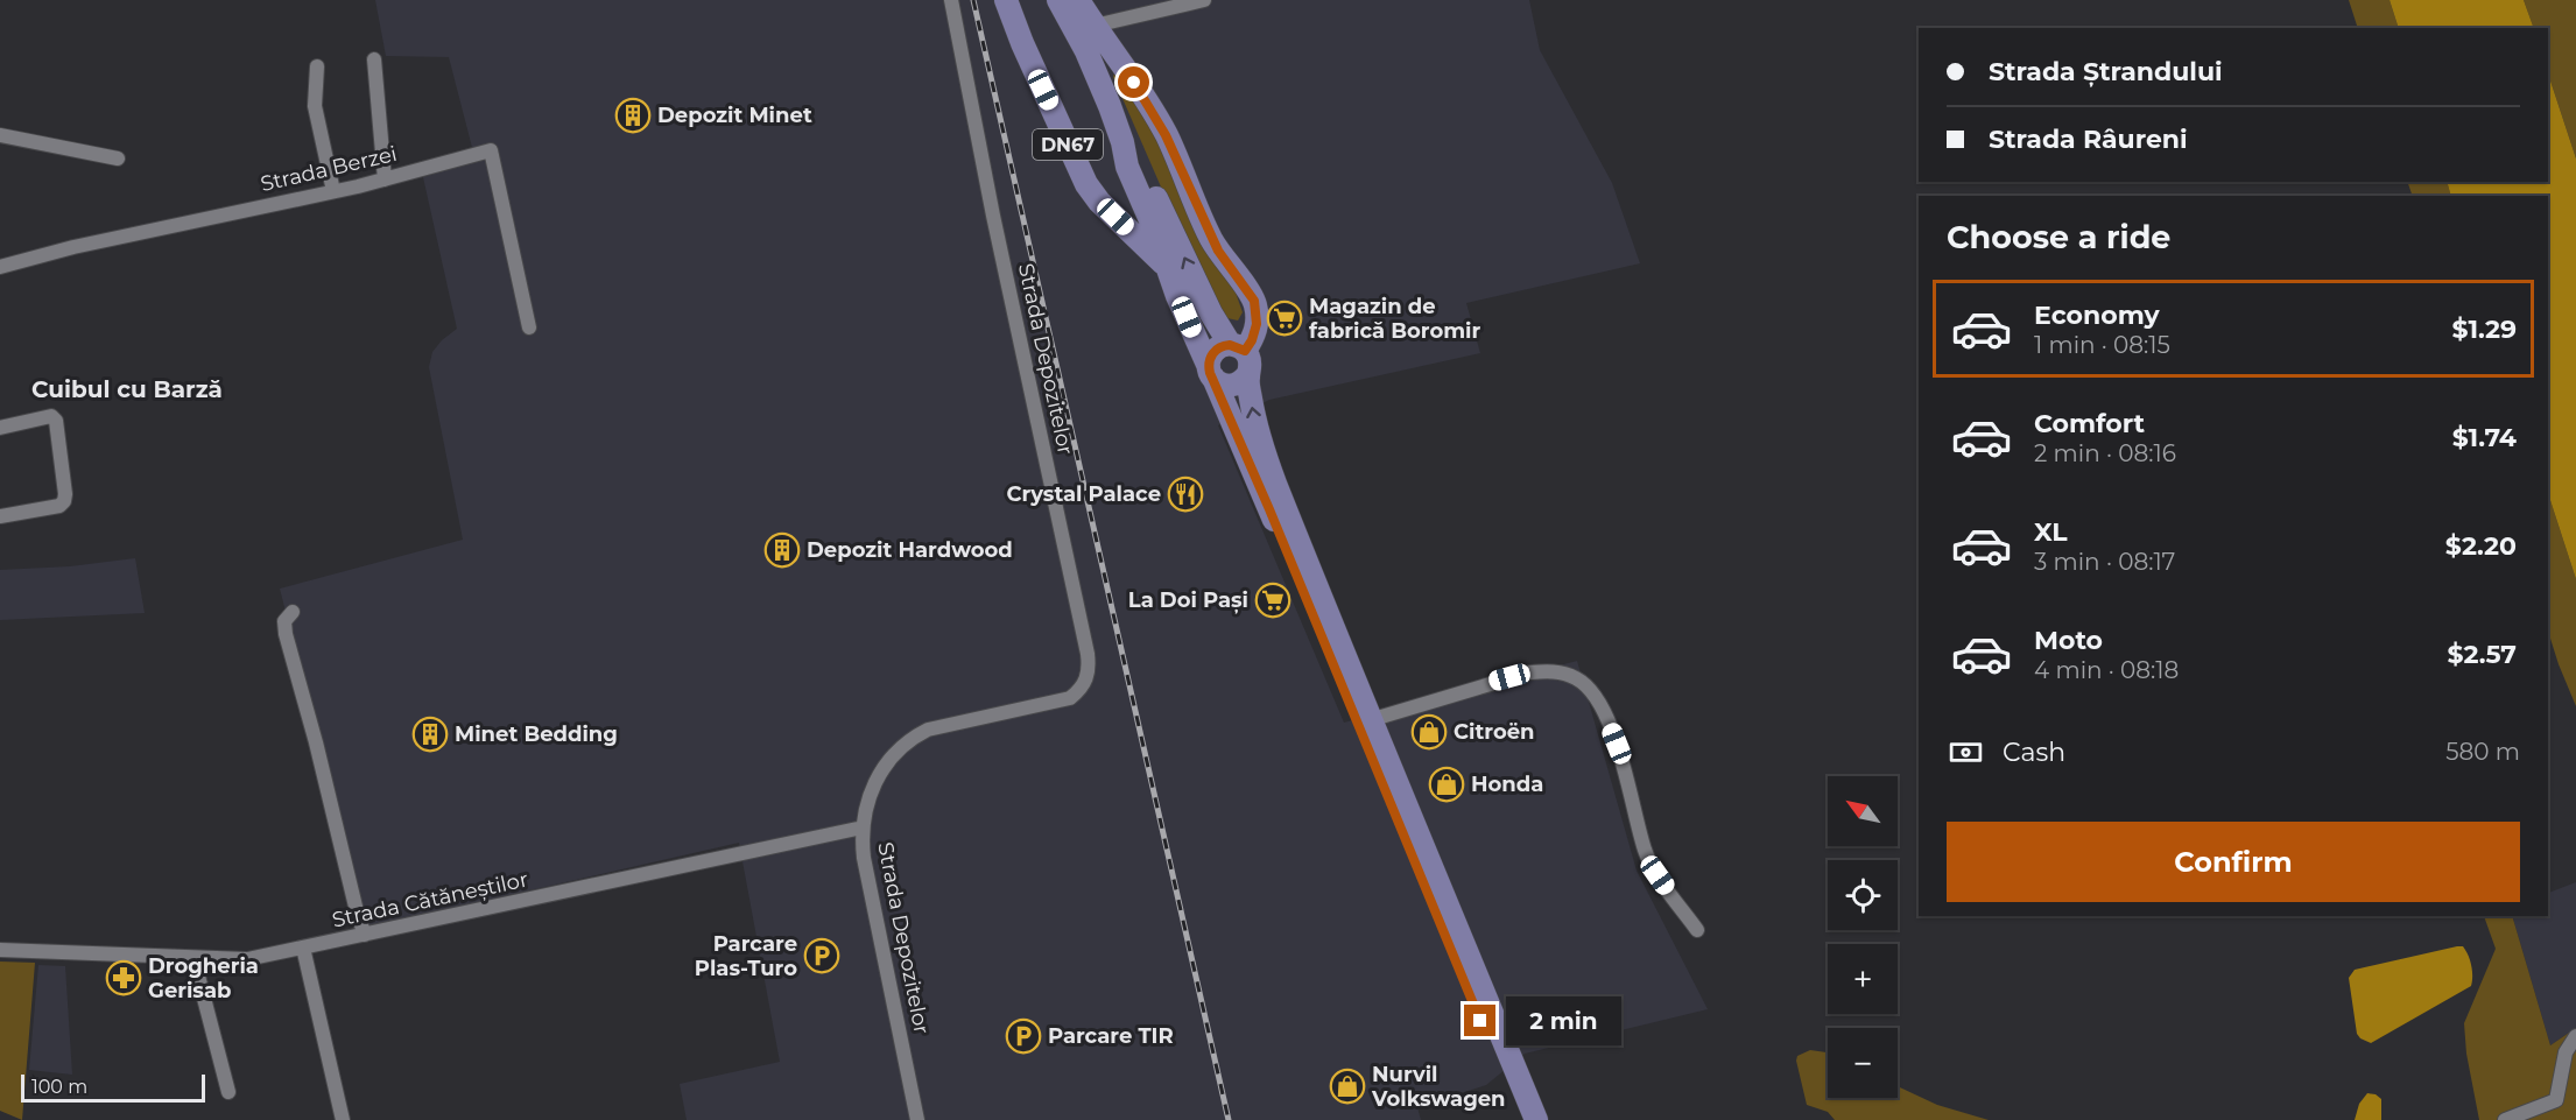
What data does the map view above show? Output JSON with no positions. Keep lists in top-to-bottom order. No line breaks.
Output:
{"streets":{"main road":["DN67"],"street":["Strada Berzei","Strada Depozitelor","Strada Cătăneștilor"]},"crossings":[["Strada Depozitelor","Strada Cătăneștilor"]],"districts":["Cuibul cu Barză"],"places":{"building":["Depozit Minet","Depozit Hardwood","Minet Bedding"],"supermarket":["Magazin de fabrică Boromir","La Doi Pași"],"restaurant":["Crystal Palace"],"shop":["Citroën","Honda","Nurvil Volkswagen"],"parking":["Parcare Plas-Turo","Parcare TIR"],"pharmacy":["Drogheria Gerisab"]},"scale_bar":"100 m","north":"top left","page":{"banner":["Strada Ștrandului","Strada Râureni"],"heading":"Choose a ride","list":[{"name":"Economy","note":"1 min · 08:15","value":"$1.29"},{"name":"Comfort","note":"2 min · 08:16","value":"$1.74"},{"name":"XL","note":"3 min · 08:17","value":"$2.20"},{"name":"Moto","note":"4 min · 08:18","value":"$2.57"}],"pay":["Cash","580 m"],"map_buttons":["+","−"],"buttons":"Confirm","bubble":"2 min","scale":"100 m"}}
